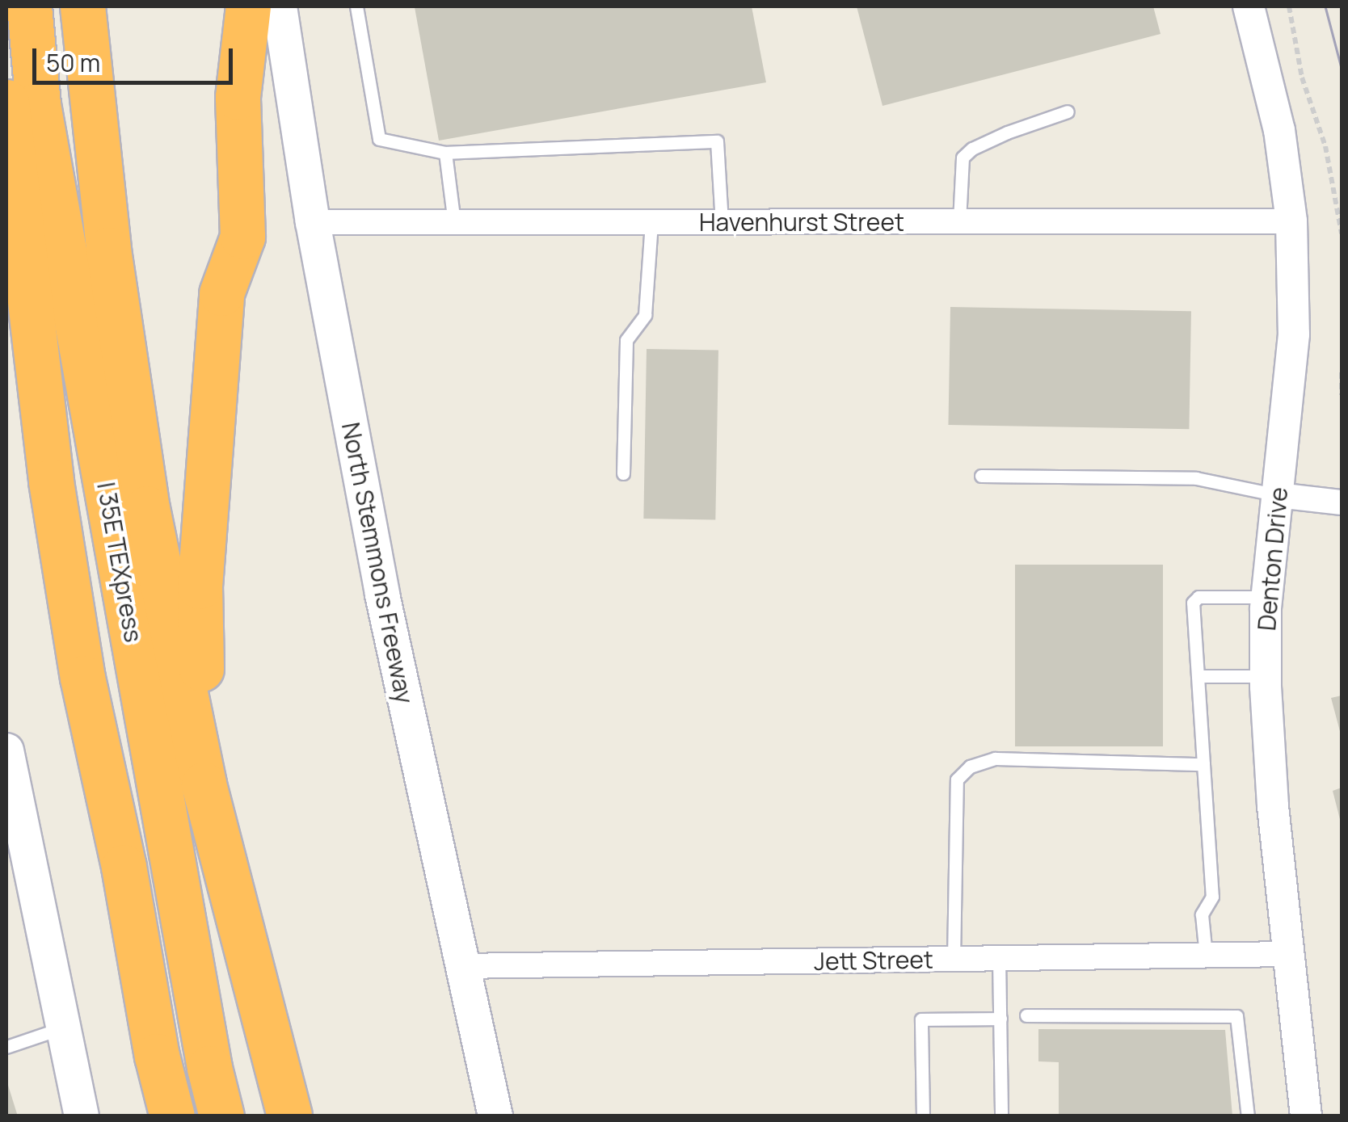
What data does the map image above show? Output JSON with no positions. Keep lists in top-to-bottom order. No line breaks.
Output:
{"streets":{"highway":["I 35E TEXpress"],"main road":["North Stemmons Freeway"],"street":["Havenhurst Street","Denton Drive","Jett Street"]},"crossings":[["Havenhurst Street","Denton Drive"],["Havenhurst Street","North Stemmons Freeway"],["Denton Drive","Jett Street"],["North Stemmons Freeway","Jett Street"]],"scale_bar":"50 m"}
